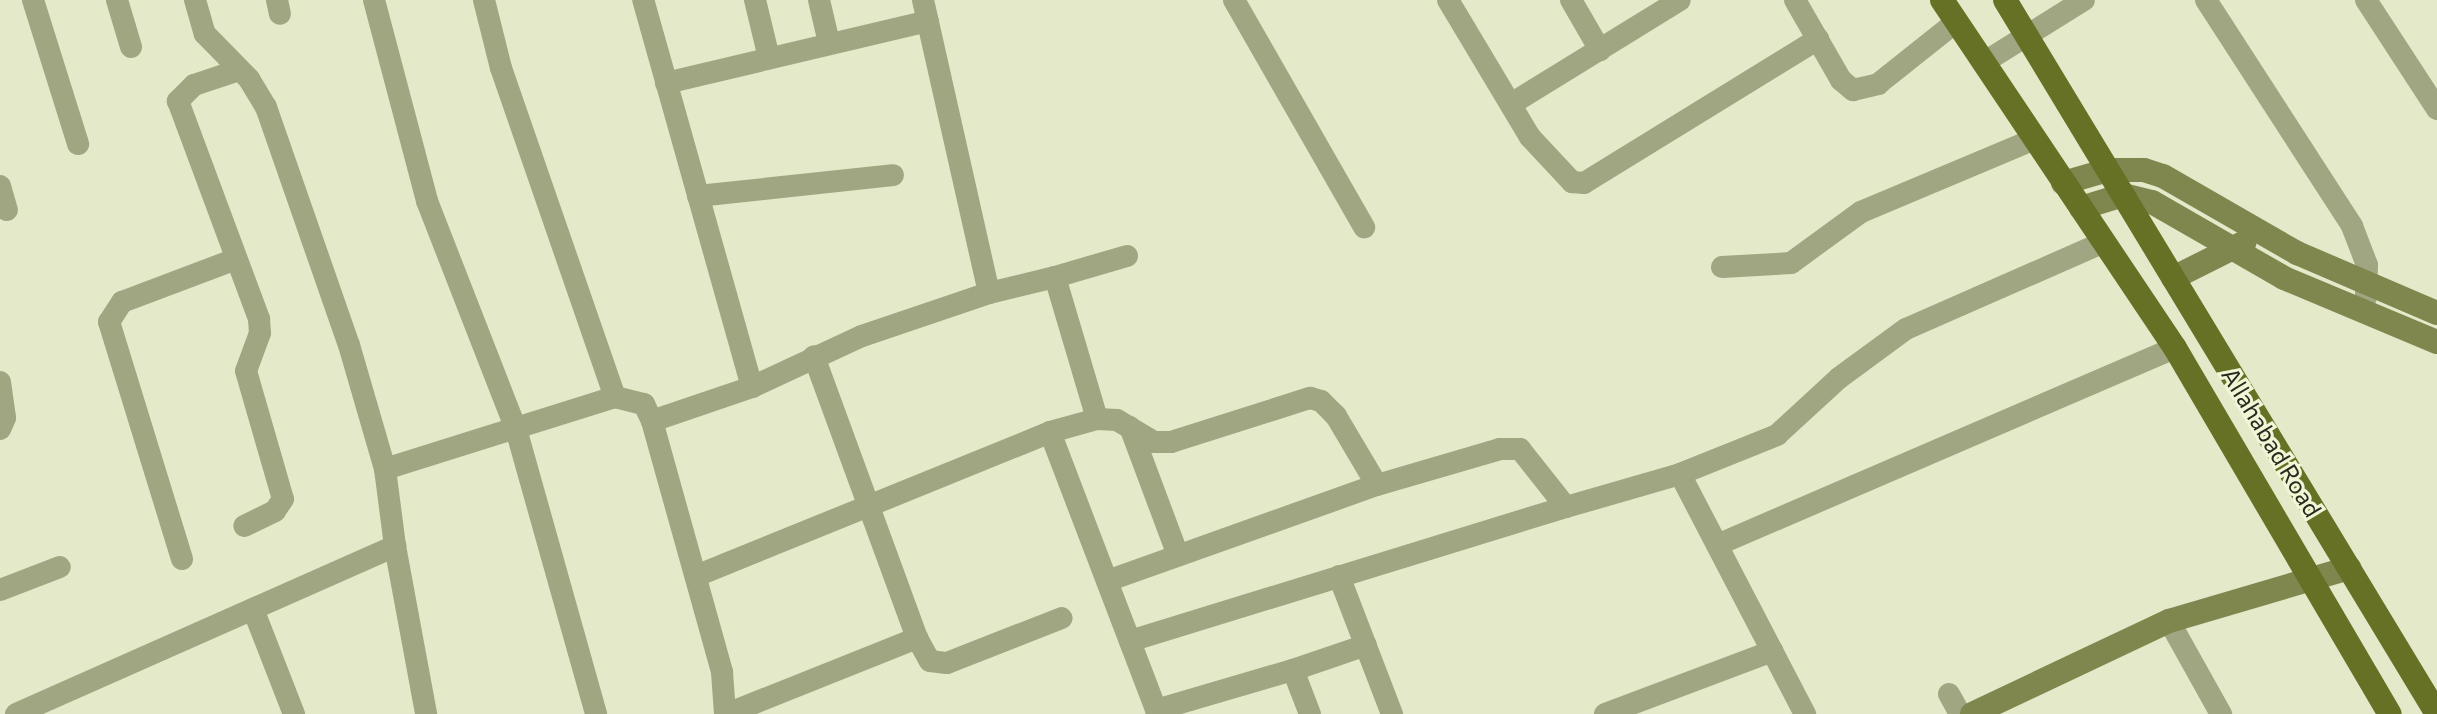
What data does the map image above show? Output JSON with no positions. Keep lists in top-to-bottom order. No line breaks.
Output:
{"streets":{"main road":["Allahabad Road"]}}
